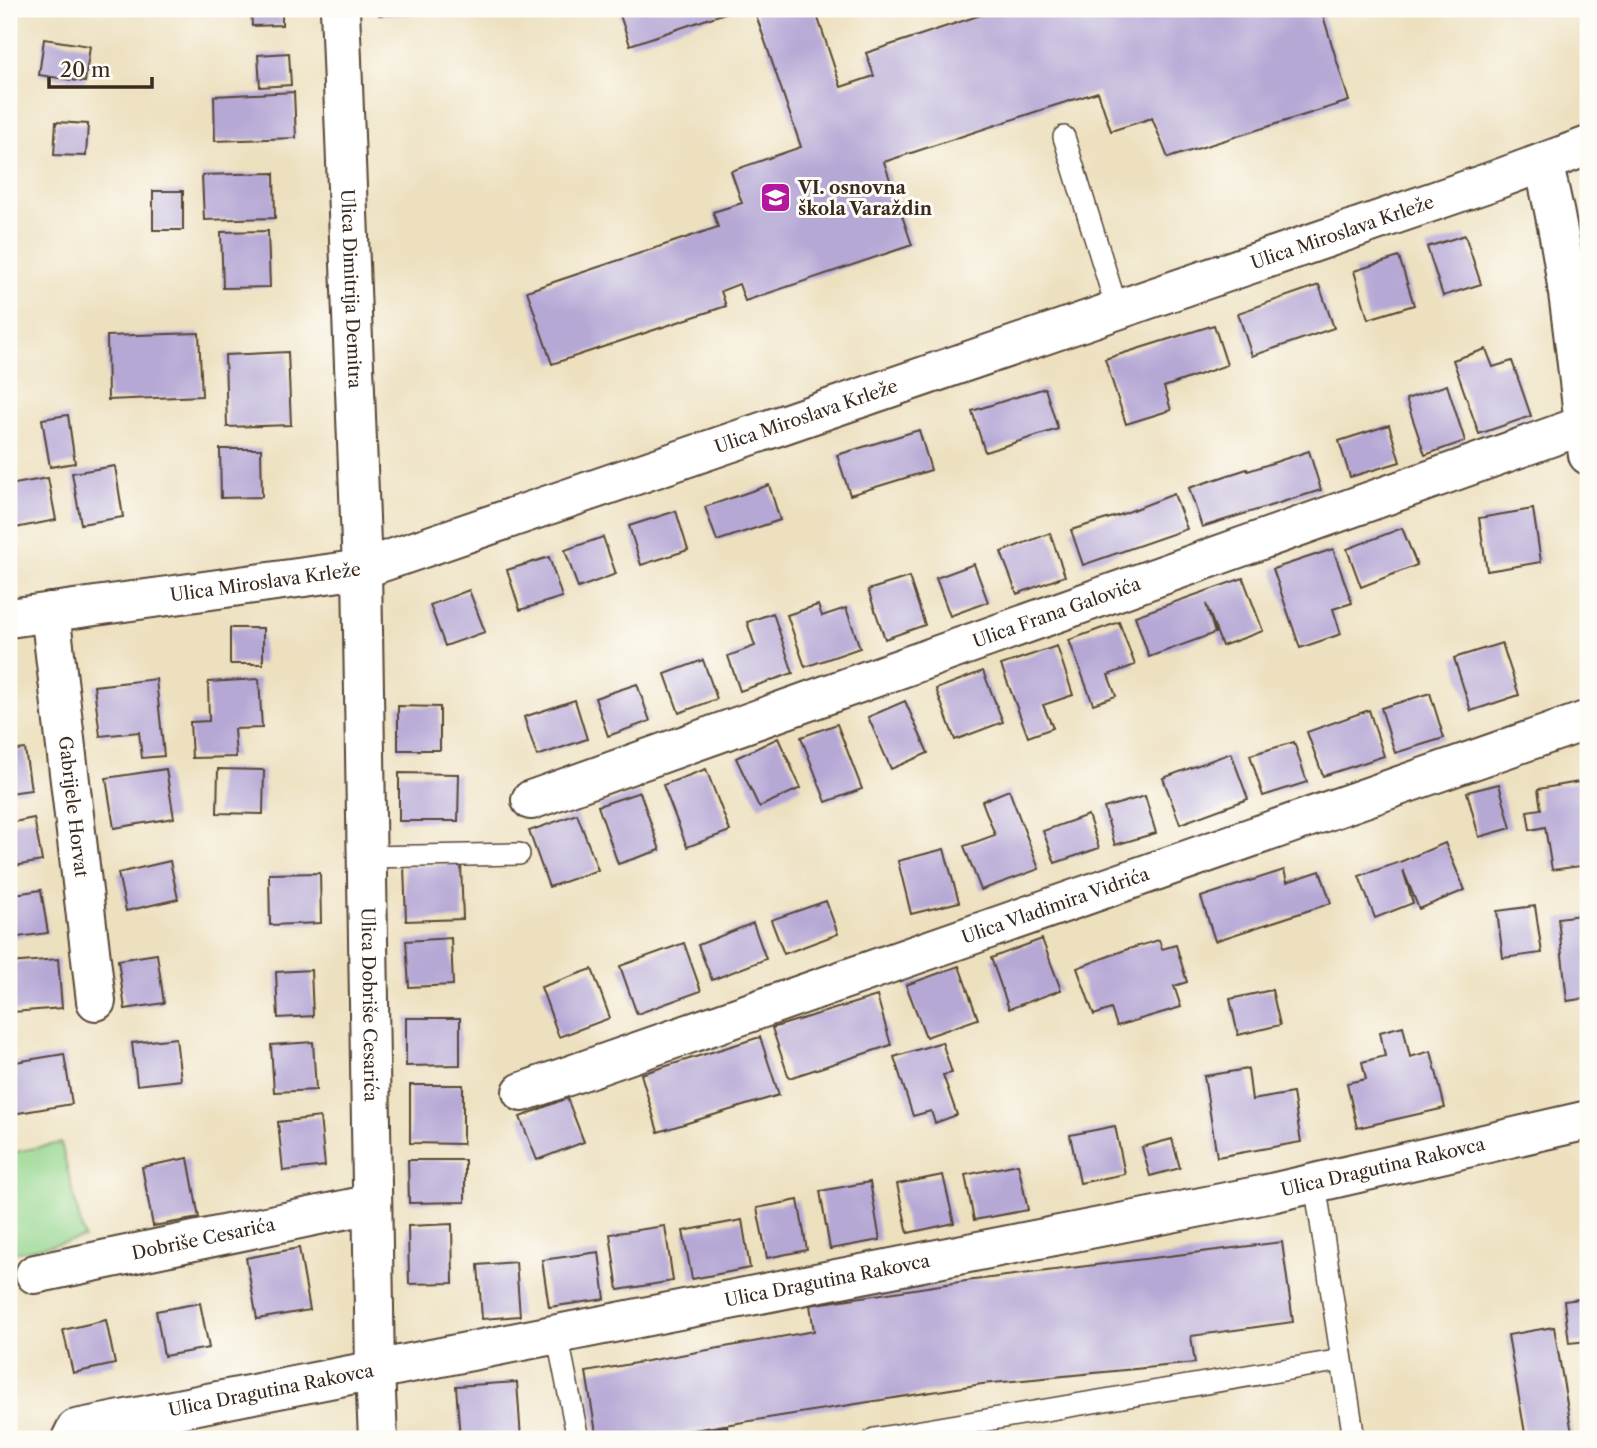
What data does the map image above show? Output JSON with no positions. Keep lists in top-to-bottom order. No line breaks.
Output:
{"streets":{"street":["Ulica Miroslava Krleže","Ulica Dimitrija Demitra","Ulica Frana Galovića","Gabrijele Horvat","Ulica Vladimira Vidrića","Ulica Dobriše Cesarića","Ulica Dragutina Rakovca","Dobriše Cesarića"]},"crossings":[["Ulica Miroslava Krleže","Ulica Dimitrija Demitra"],["Ulica Miroslava Krleže","Gabrijele Horvat"],["Ulica Miroslava Krleže","Ulica Dobriše Cesarića"],["Ulica Dimitrija Demitra","Ulica Dobriše Cesarića"],["Ulica Dobriše Cesarića","Ulica Dragutina Rakovca"],["Ulica Dobriše Cesarića","Dobriše Cesarića"]],"places":{"school or university":["VI. osnovna škola Varaždin"]},"scale_bar":"20 m"}
